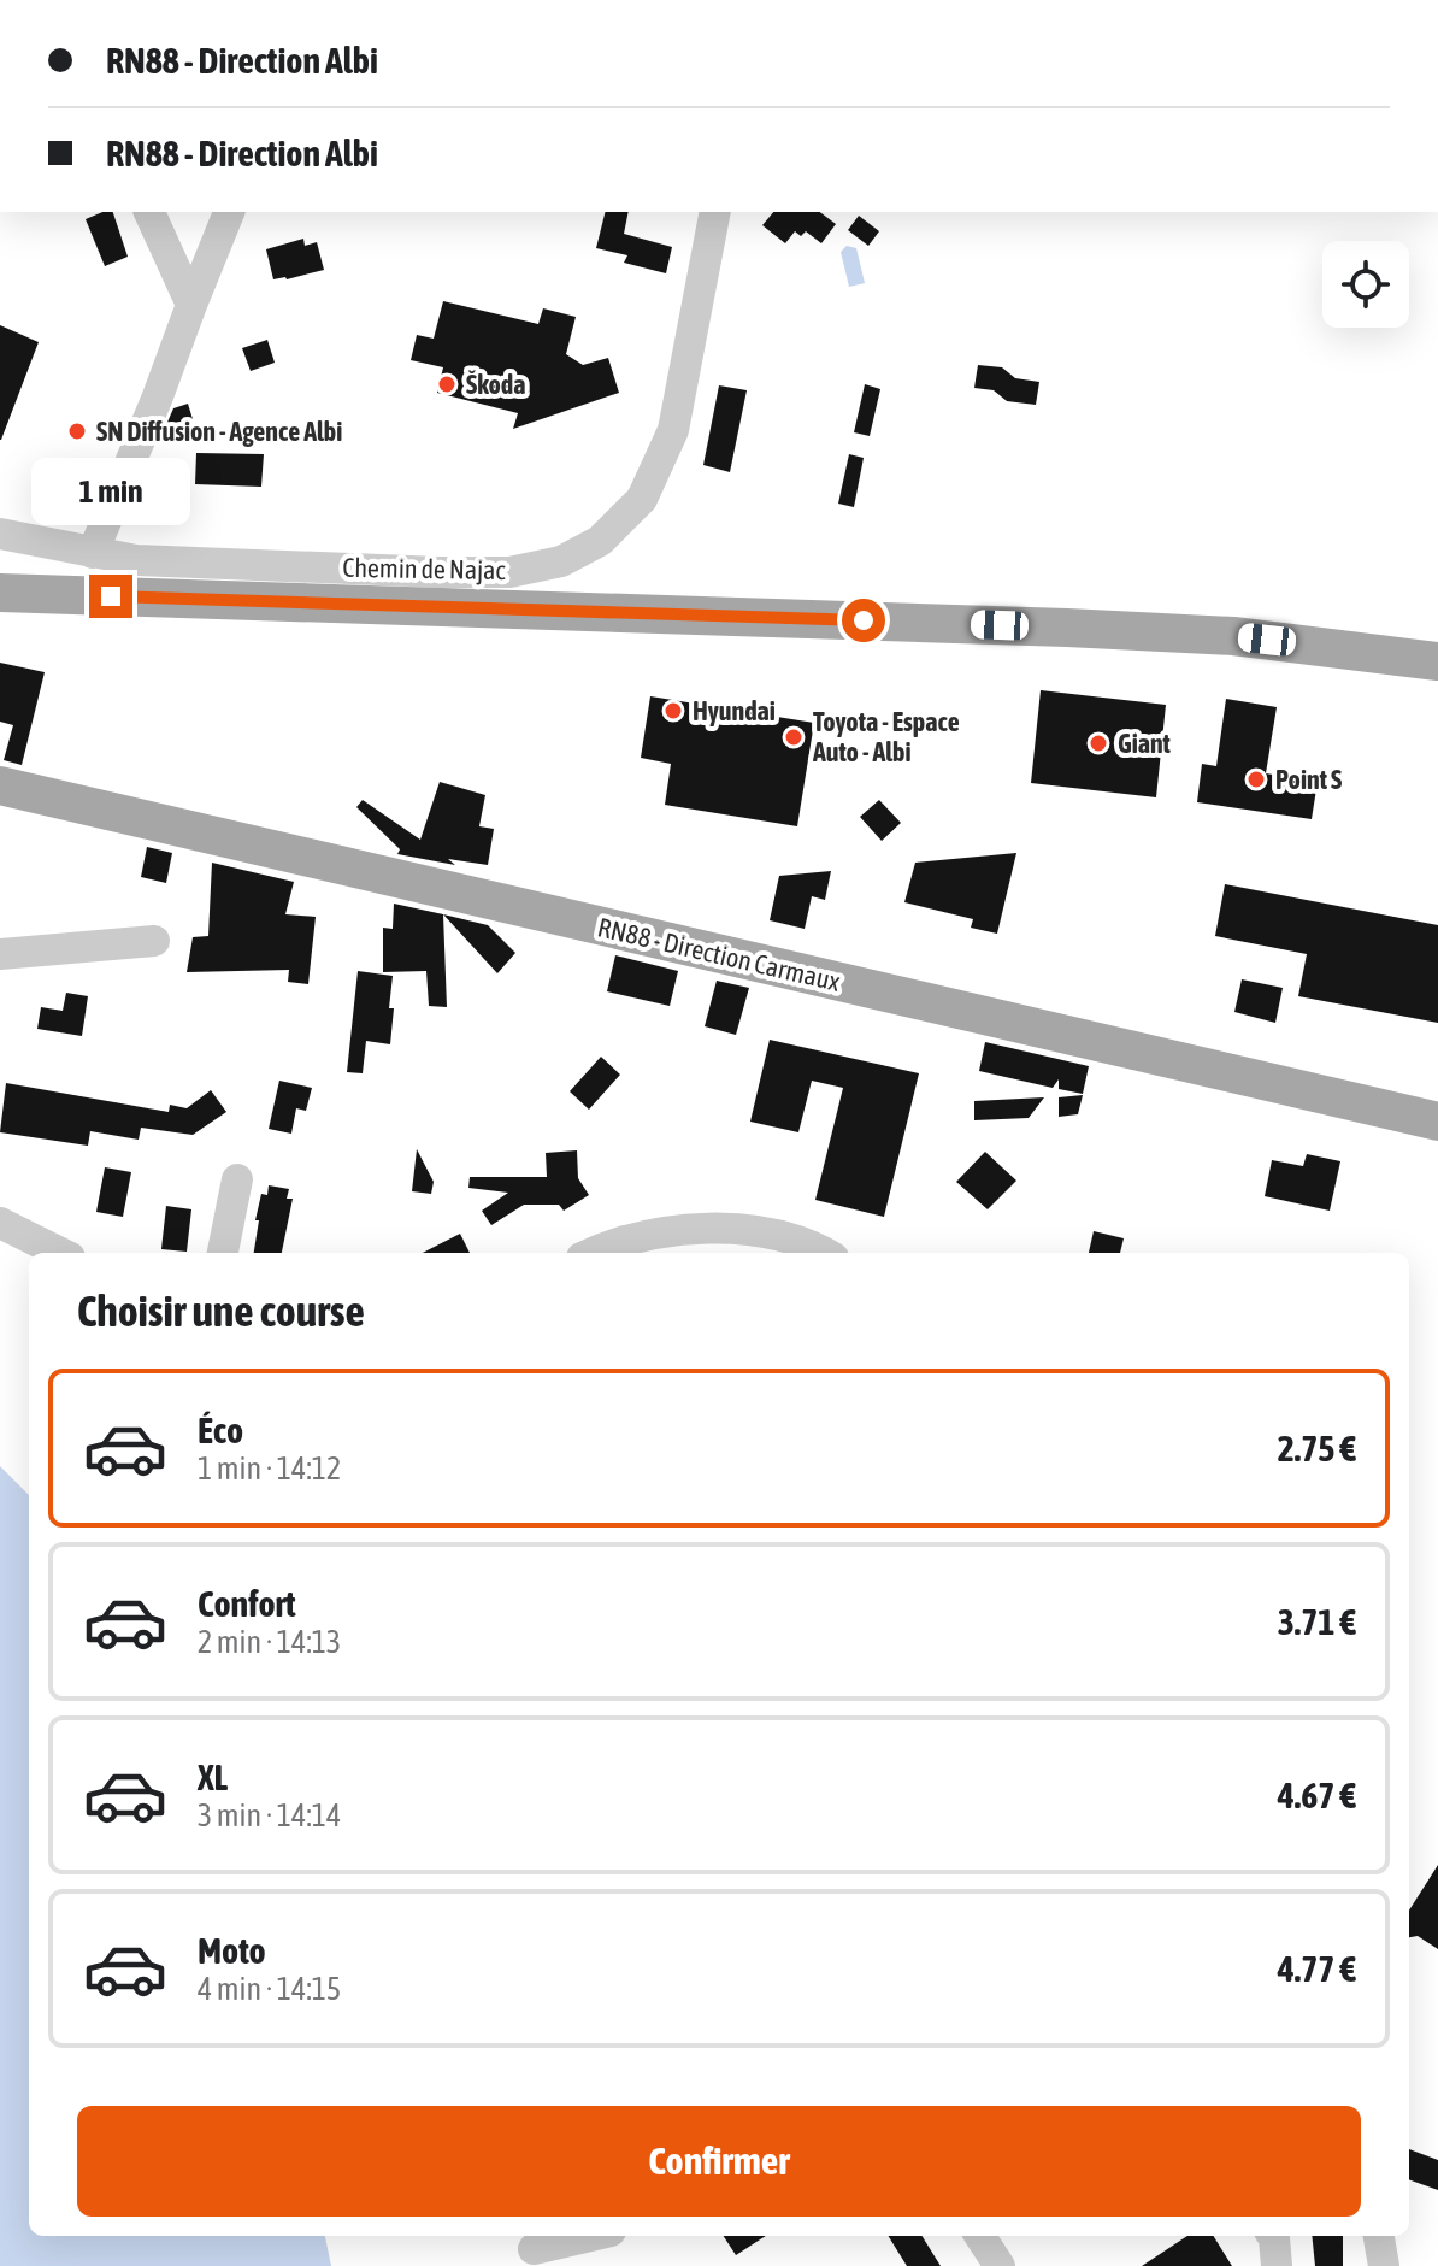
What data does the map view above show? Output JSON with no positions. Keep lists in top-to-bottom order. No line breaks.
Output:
{"streets":{"main road":["RN88 - Direction Carmaux"],"street":["Chemin de Najac"]},"places":["Škoda","SN Diffusion - Agence Albi","Hyundai","Toyota - Espace Auto - Albi","Giant","Point S"],"page":{"banner":["RN88 - Direction Albi","RN88 - Direction Albi"],"bubble":"1 min","heading":"Choisir une course","list":[{"name":"Éco","note":"1 min · 14:12","value":"2.75 €"},{"name":"Confort","note":"2 min · 14:13","value":"3.71 €"},{"name":"XL","note":"3 min · 14:14","value":"4.67 €"},{"name":"Moto","note":"4 min · 14:15","value":"4.77 €"}],"buttons":"Confirmer"}}
